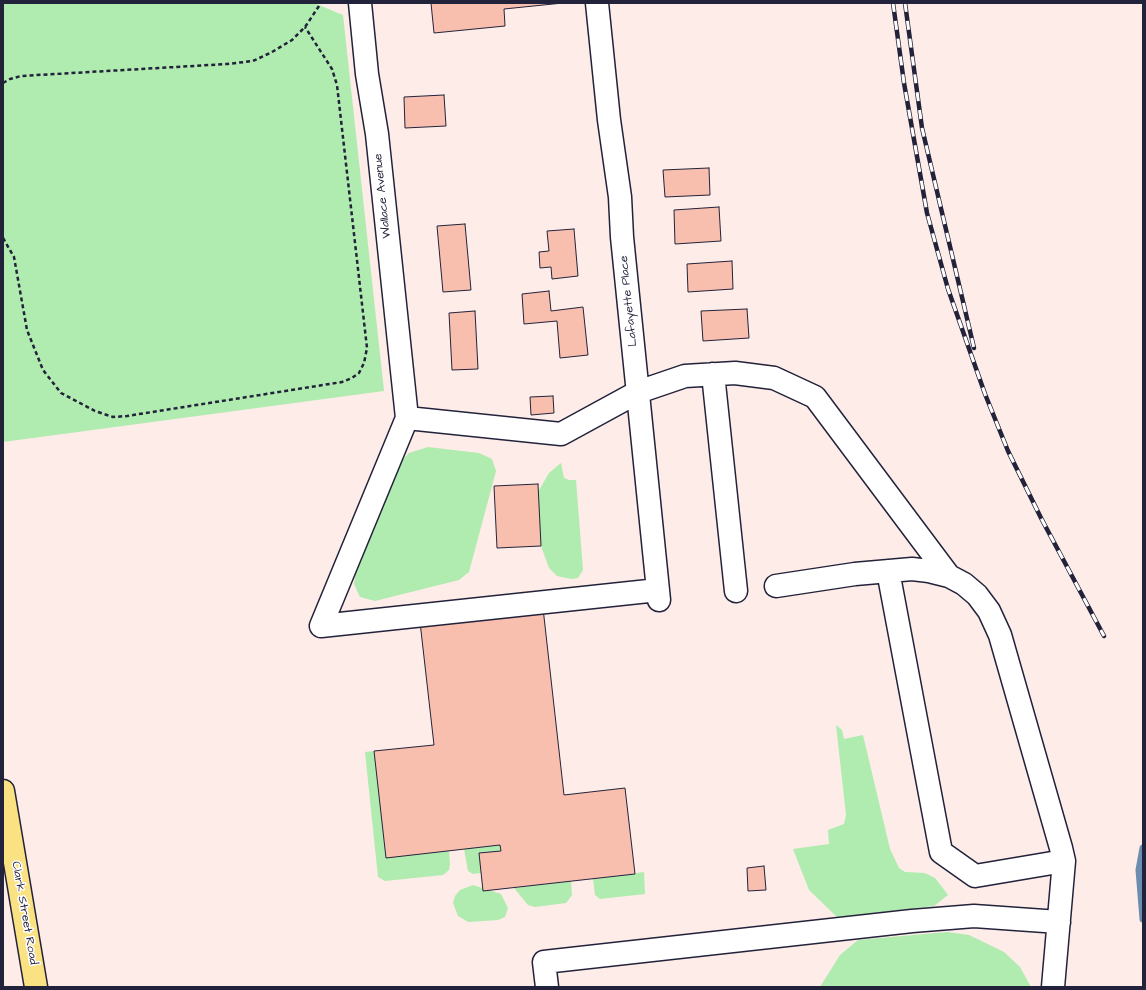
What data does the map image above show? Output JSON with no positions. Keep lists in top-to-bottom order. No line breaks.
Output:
{"streets":{"highway":["Clark Street Road"],"street":["Wallace Avenue","Lafayette Place"]},"crossings":[["Wallace Avenue","Lafayette Place"]]}
